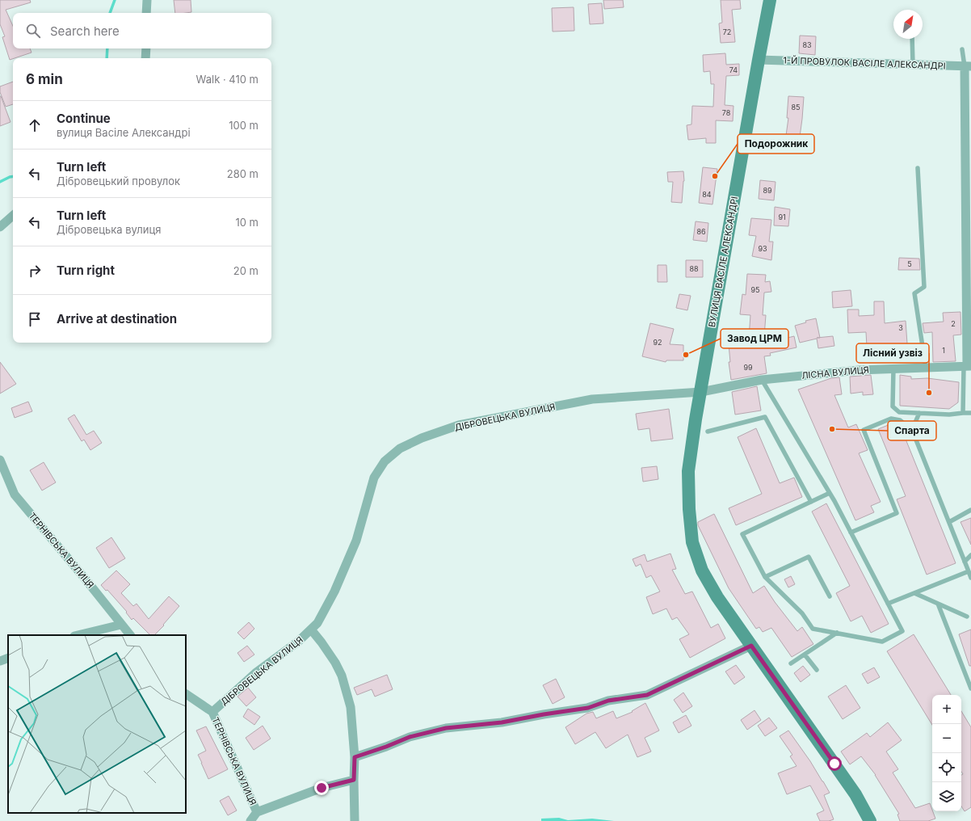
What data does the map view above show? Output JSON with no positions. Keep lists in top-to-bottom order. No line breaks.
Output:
{"streets":{"main road":["ВУЛИЦЯ ВАСІЛЕ АЛЕКСАНДРІ"],"street":["1-Й ПРОВУЛОК ВАСІЛЕ АЛЕКСАНДРІ","ЛІСНА ВУЛИЦЯ","ДІБРОВЕЦЬКА ВУЛИЦЯ","ТЕРНІВСЬКА ВУЛИЦЯ"]},"crossings":[["1-Й ПРОВУЛОК ВАСІЛЕ АЛЕКСАНДРІ","ВУЛИЦЯ ВАСІЛЕ АЛЕКСАНДРІ"],["ВУЛИЦЯ ВАСІЛЕ АЛЕКСАНДРІ","ЛІСНА ВУЛИЦЯ"],["ВУЛИЦЯ ВАСІЛЕ АЛЕКСАНДРІ","ДІБРОВЕЦЬКА ВУЛИЦЯ"],["ЛІСНА ВУЛИЦЯ","ДІБРОВЕЦЬКА ВУЛИЦЯ"],["ДІБРОВЕЦЬКА ВУЛИЦЯ","ТЕРНІВСЬКА ВУЛИЦЯ"]],"places":["Подорожник","Завод ЦРМ","Лісний узвіз","Спарта"],"house_numbers":["72","83","74","85","78","89","84","91","86","93","5","88","95","2","3","92","1","99"],"north":"top right","page":{"search":"Search here","heading":["6 min","Walk · 410 m"],"list":[["Continue","вулиця Васіле Александрі","100 m"],["Turn left","Дібровецький провулок","280 m"],["Turn left","Дібровецька вулиця","10 m"],["Turn right","20 m"],"Arrive at destination"],"map_buttons":["+","−"]}}
